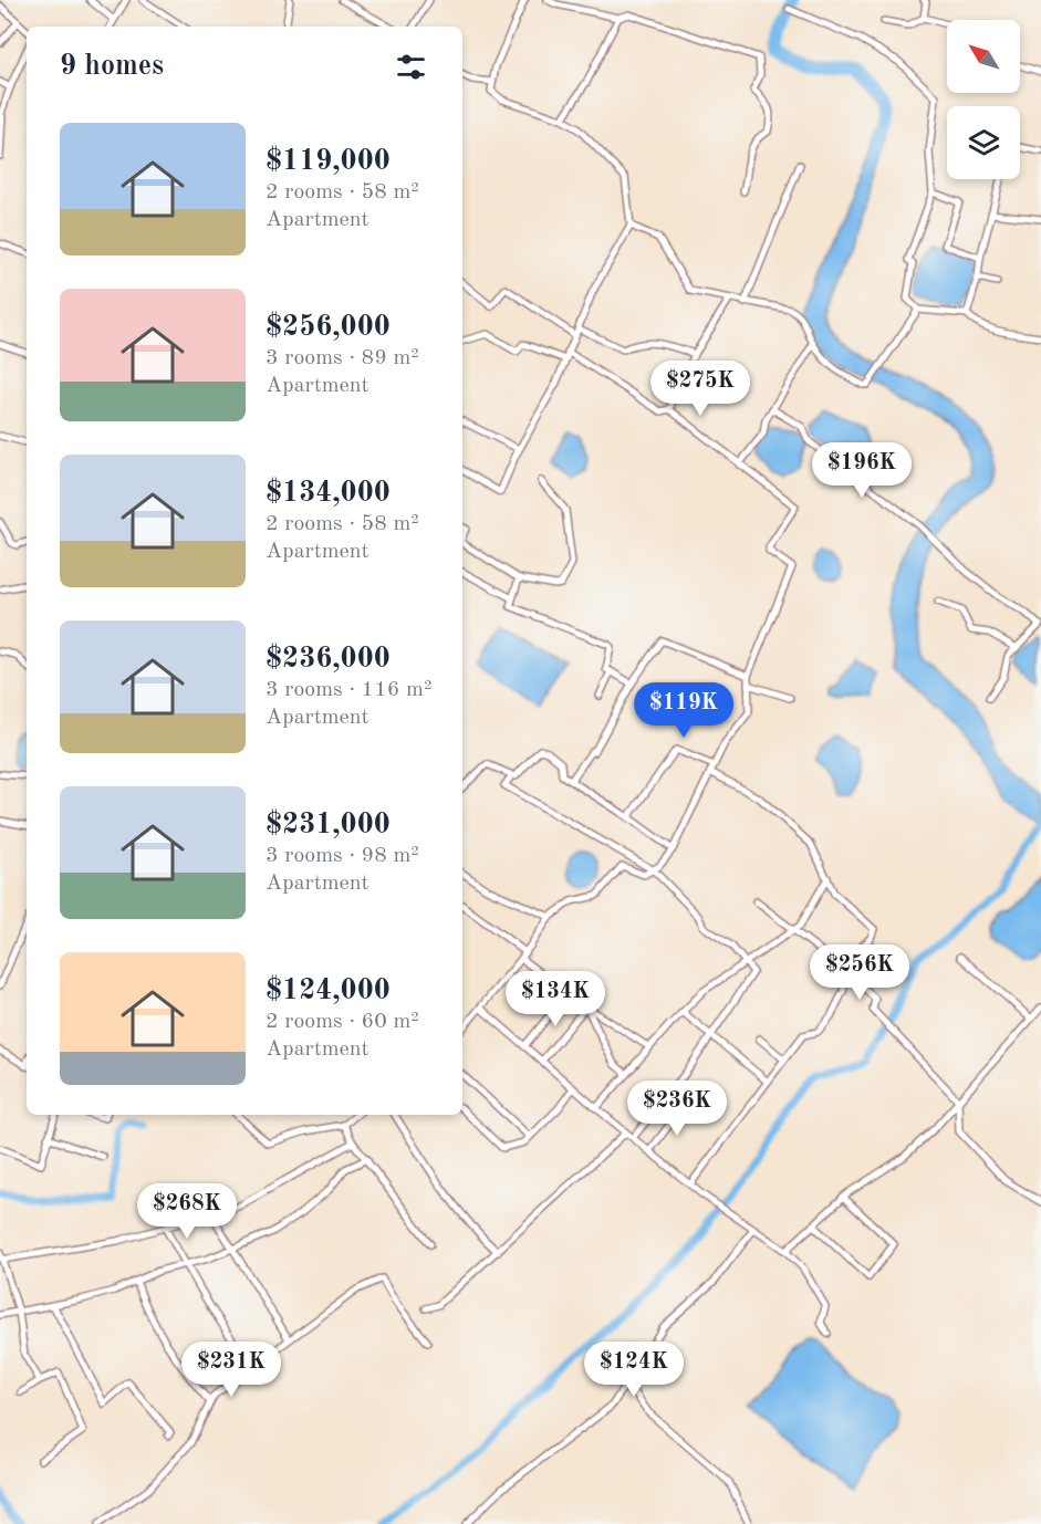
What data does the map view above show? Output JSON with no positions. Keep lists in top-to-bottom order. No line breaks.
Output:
{"north":"top left","page":{"heading":"9 homes","list":[{"name":"$119,000","note":"2 rooms · 58 m² · Apartment"},{"name":"$256,000","note":"3 rooms · 89 m² · Apartment"},{"name":"$134,000","note":"2 rooms · 58 m² · Apartment"},{"name":"$236,000","note":"3 rooms · 116 m² · Apartment"},{"name":"$231,000","note":"3 rooms · 98 m² · Apartment"},{"name":"$124,000","note":"2 rooms · 60 m² · Apartment"}],"price":["$275K","$196K","$119K","$256K","$134K","$236K","$268K","$231K","$124K"]}}
